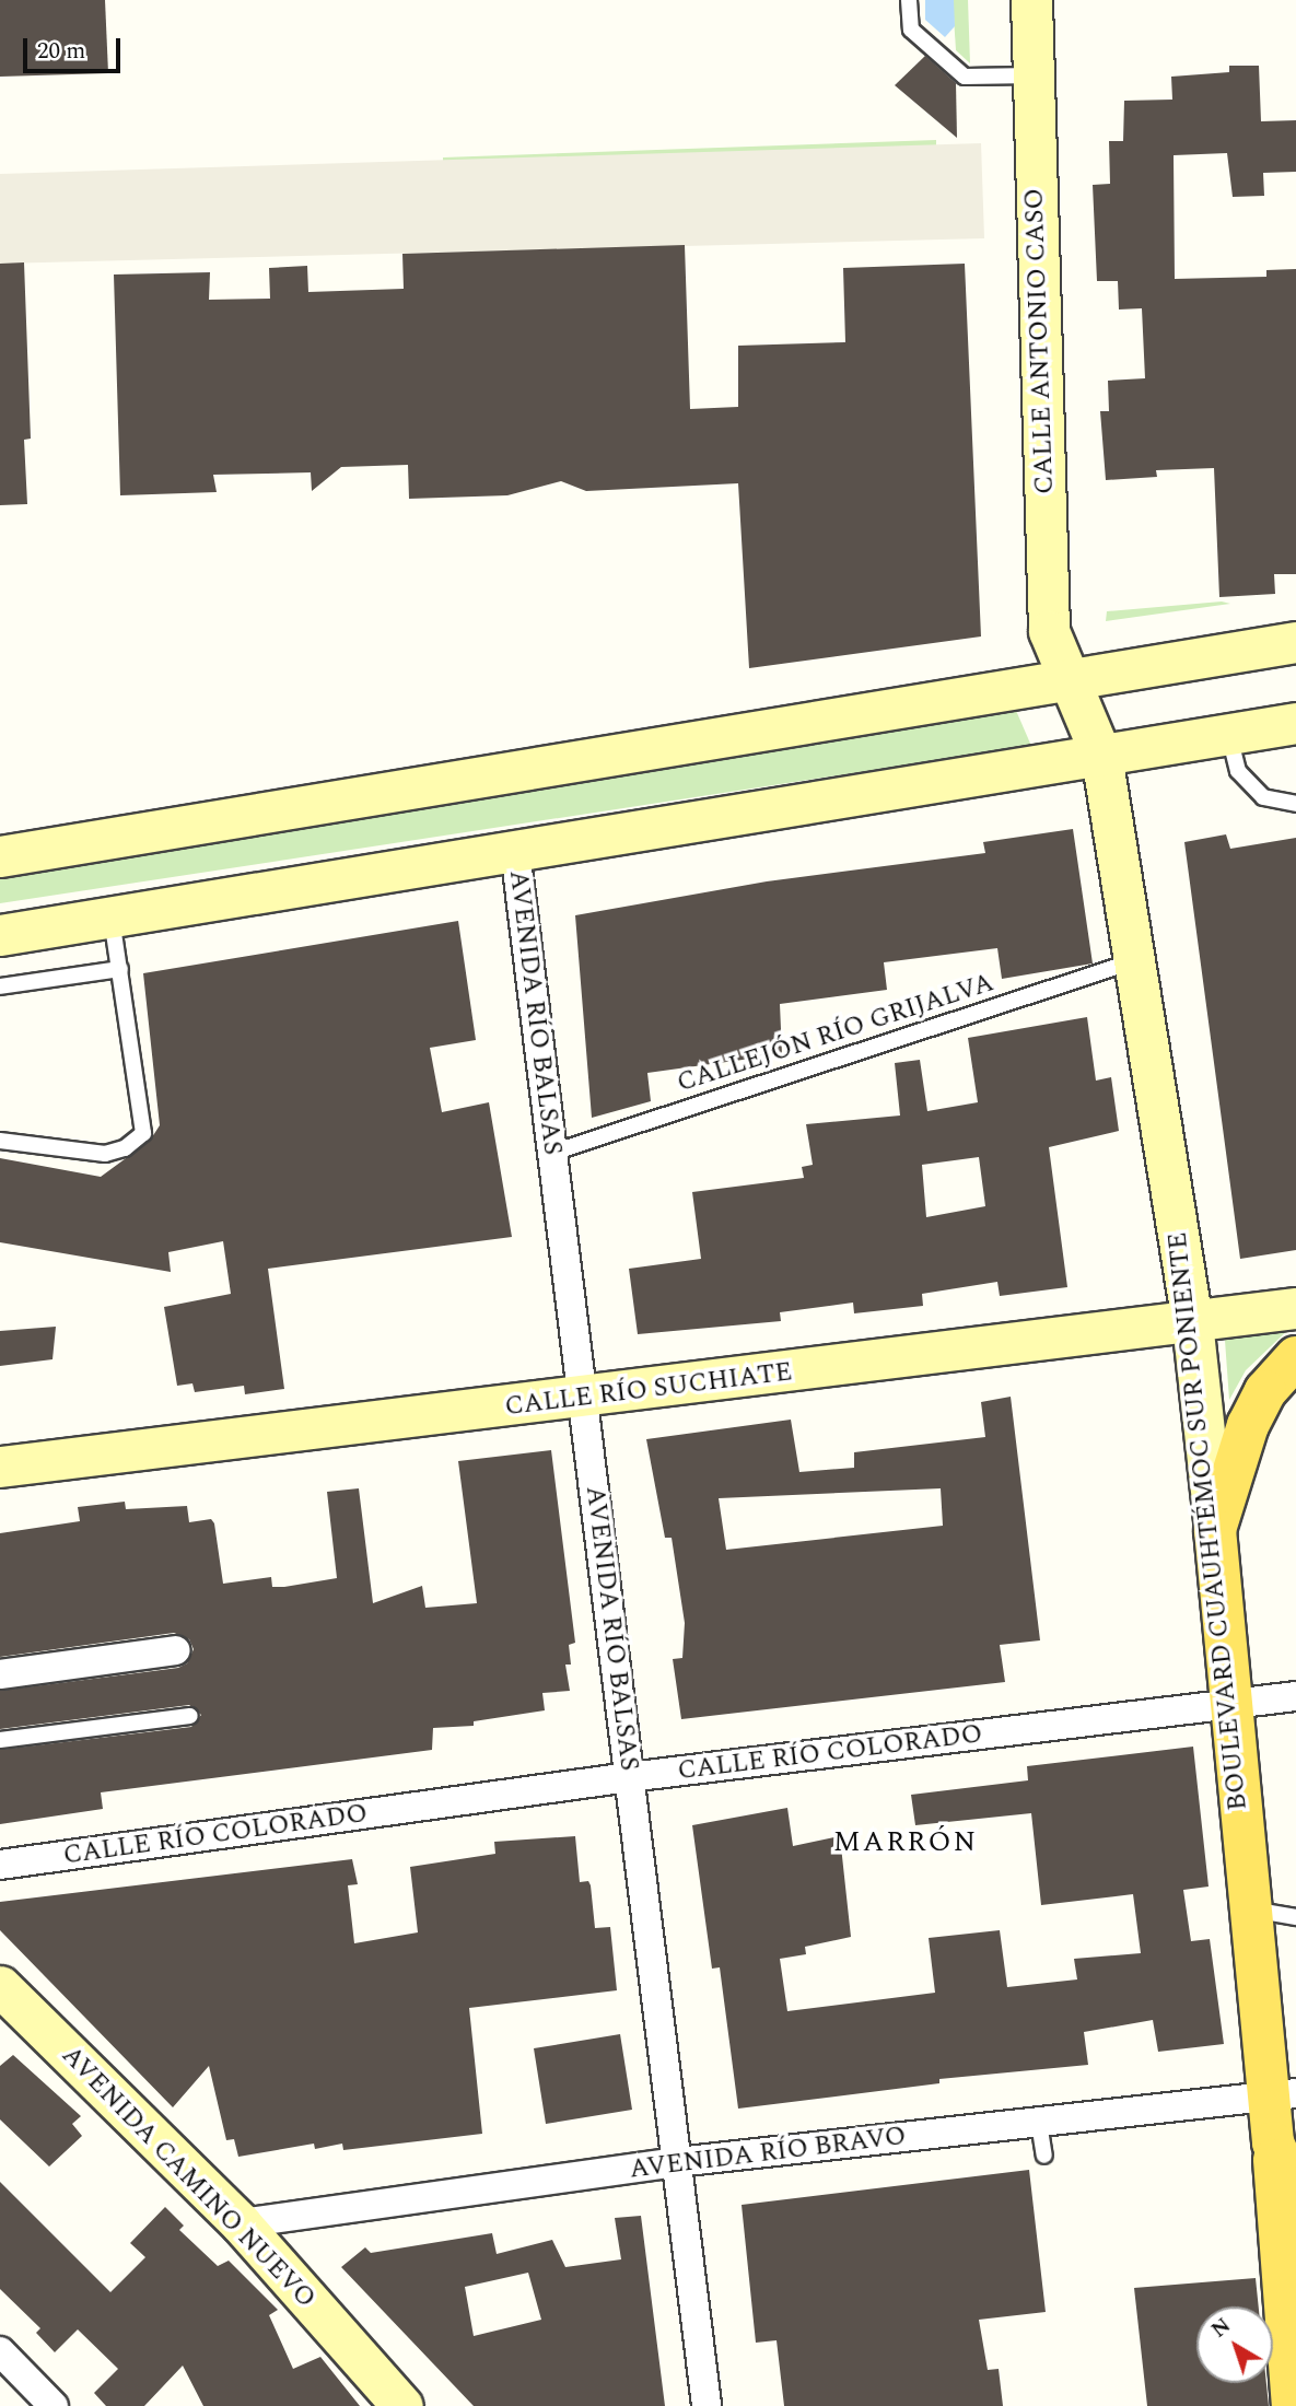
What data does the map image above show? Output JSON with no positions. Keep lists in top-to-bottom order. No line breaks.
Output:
{"streets":{"main road":["CALLE ANTONIO CASO","CALLE RÍO SUCHIATE","BOULEVARD CUAUHTÉMOC SUR PONIENTE","AVENIDA CAMINO NUEVO"],"street":["AVENIDA RÍO BALSAS","CALLE RÍO COLORADO","AVENIDA RÍO BRAVO"],"lane":["CALLEJÓN RÍO GRIJALVA"]},"crossings":[["CALLE ANTONIO CASO","BOULEVARD CUAUHTÉMOC SUR PONIENTE"],["AVENIDA RÍO BALSAS","CALLEJÓN RÍO GRIJALVA"],["AVENIDA RÍO BALSAS","CALLE RÍO SUCHIATE"],["AVENIDA RÍO BALSAS","CALLE RÍO COLORADO"],["AVENIDA RÍO BALSAS","AVENIDA RÍO BRAVO"],["CALLEJÓN RÍO GRIJALVA","BOULEVARD CUAUHTÉMOC SUR PONIENTE"],["CALLE RÍO SUCHIATE","BOULEVARD CUAUHTÉMOC SUR PONIENTE"],["BOULEVARD CUAUHTÉMOC SUR PONIENTE","CALLE RÍO COLORADO"],["BOULEVARD CUAUHTÉMOC SUR PONIENTE","AVENIDA RÍO BRAVO"],["AVENIDA RÍO BRAVO","AVENIDA CAMINO NUEVO"]],"districts":["MARRÓN"],"scale_bar":"20 m","north":"top left"}
